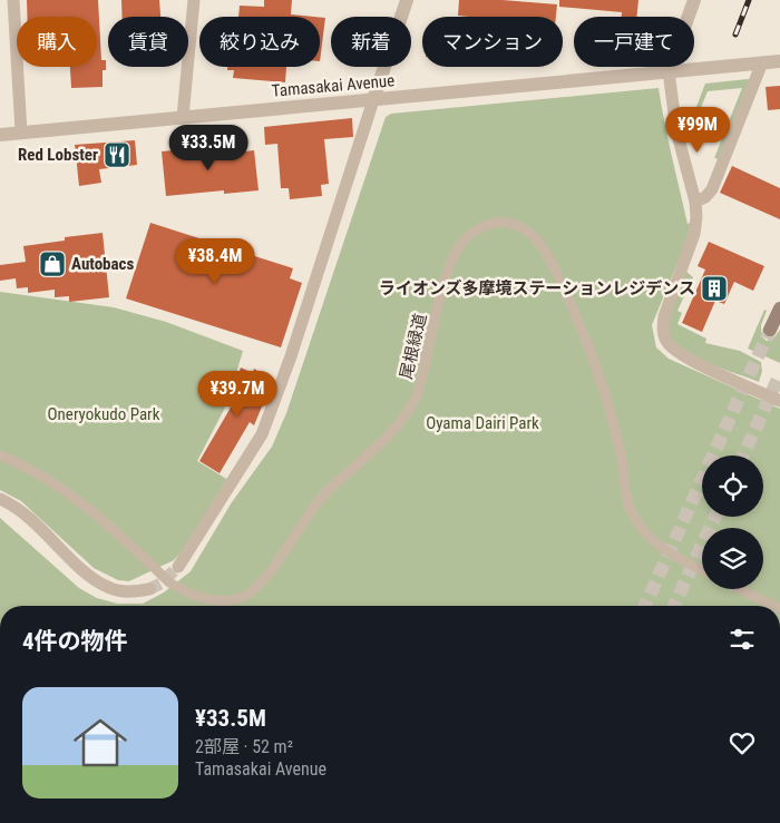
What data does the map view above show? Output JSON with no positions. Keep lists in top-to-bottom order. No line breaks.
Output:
{"streets":{"street":["Tamasakai Avenue","尾根緑道"]},"parks":["Oneryokudo Park","Oyama Dairi Park"],"places":{"restaurant":["Red Lobster"],"shop":["Autobacs"],"building":["ライオンズ多摩境ステーションレジデンス"]},"page":{"chip":["購入","賃貸","絞り込み","新着","マンション","一戸建て"],"price":["¥99M","¥33.5M","¥38.4M","¥39.7M"],"heading":"4件の物件","list":[{"name":"¥33.5M","note":"2部屋 · 52 m² · Tamasakai Avenue"}]}}
